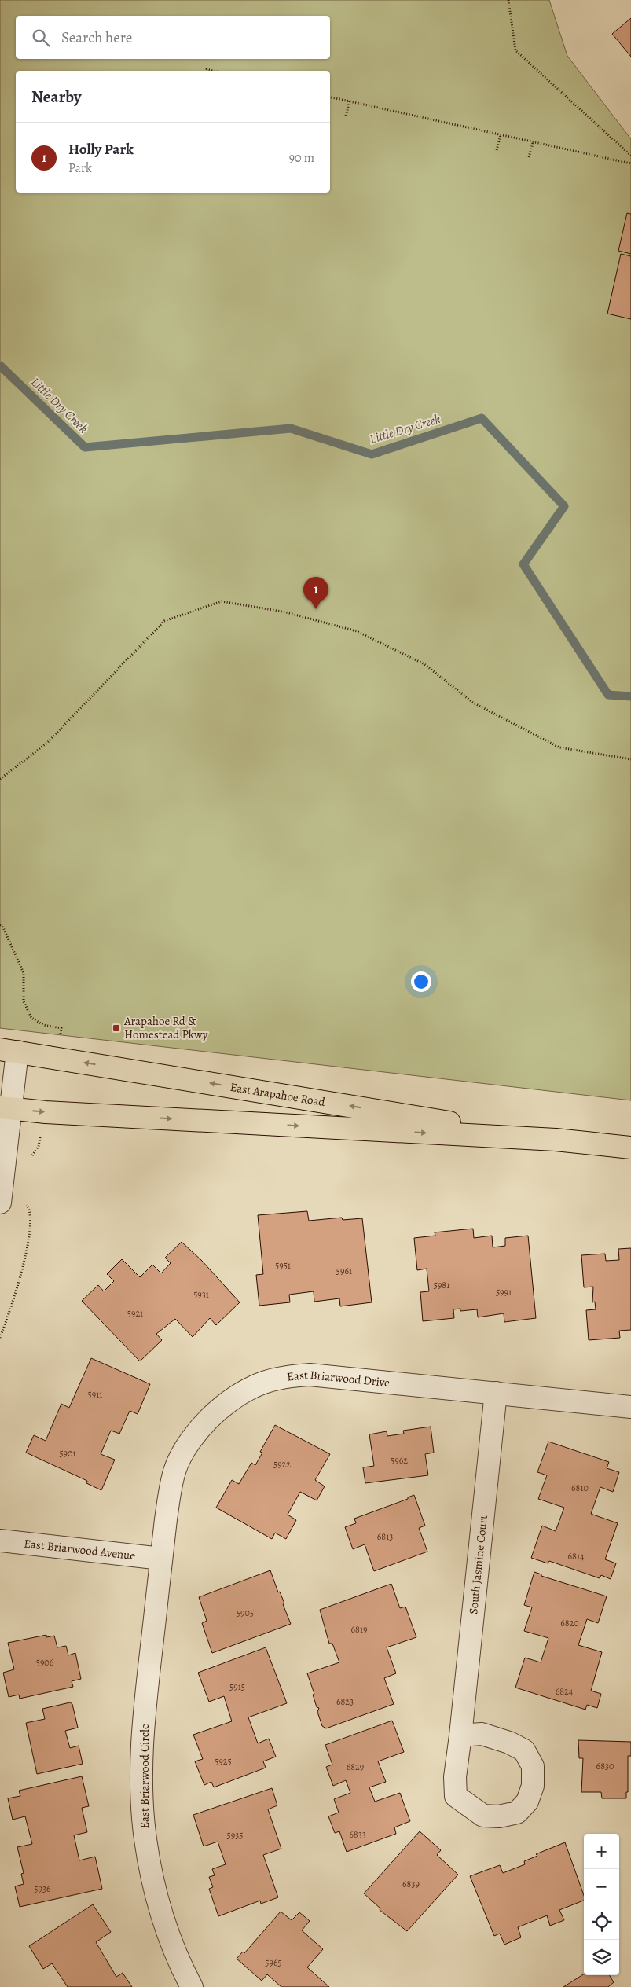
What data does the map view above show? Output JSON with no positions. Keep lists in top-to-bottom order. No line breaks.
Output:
{"streets":{"main road":["East Arapahoe Road"],"street":["East Briarwood Drive","East Briarwood Avenue","South Jasmine Court","East Briarwood Circle"]},"crossings":[["East Briarwood Drive","East Briarwood Avenue"],["East Briarwood Drive","South Jasmine Court"],["East Briarwood Drive","East Briarwood Circle"],["East Briarwood Avenue","East Briarwood Circle"]],"water":["Little Dry Creek"],"places":{"transit":["Arapahoe Rd & Homestead Pkwy"]},"house_numbers":["5951","5961","5981","5991","5931","5921","5911","5901","5962","5922","6810","6813","6814","5905","6820","6819","5906","5915","6824","6823","5925","6830","6829","6833","5935","6839","5936","5965"],"page":{"search":"Search here","heading":"Nearby","list":[{"mark":"1","name":"Holly Park","note":"Park","value":"90 m"}],"pins":"1","map_buttons":["+","−"]}}
